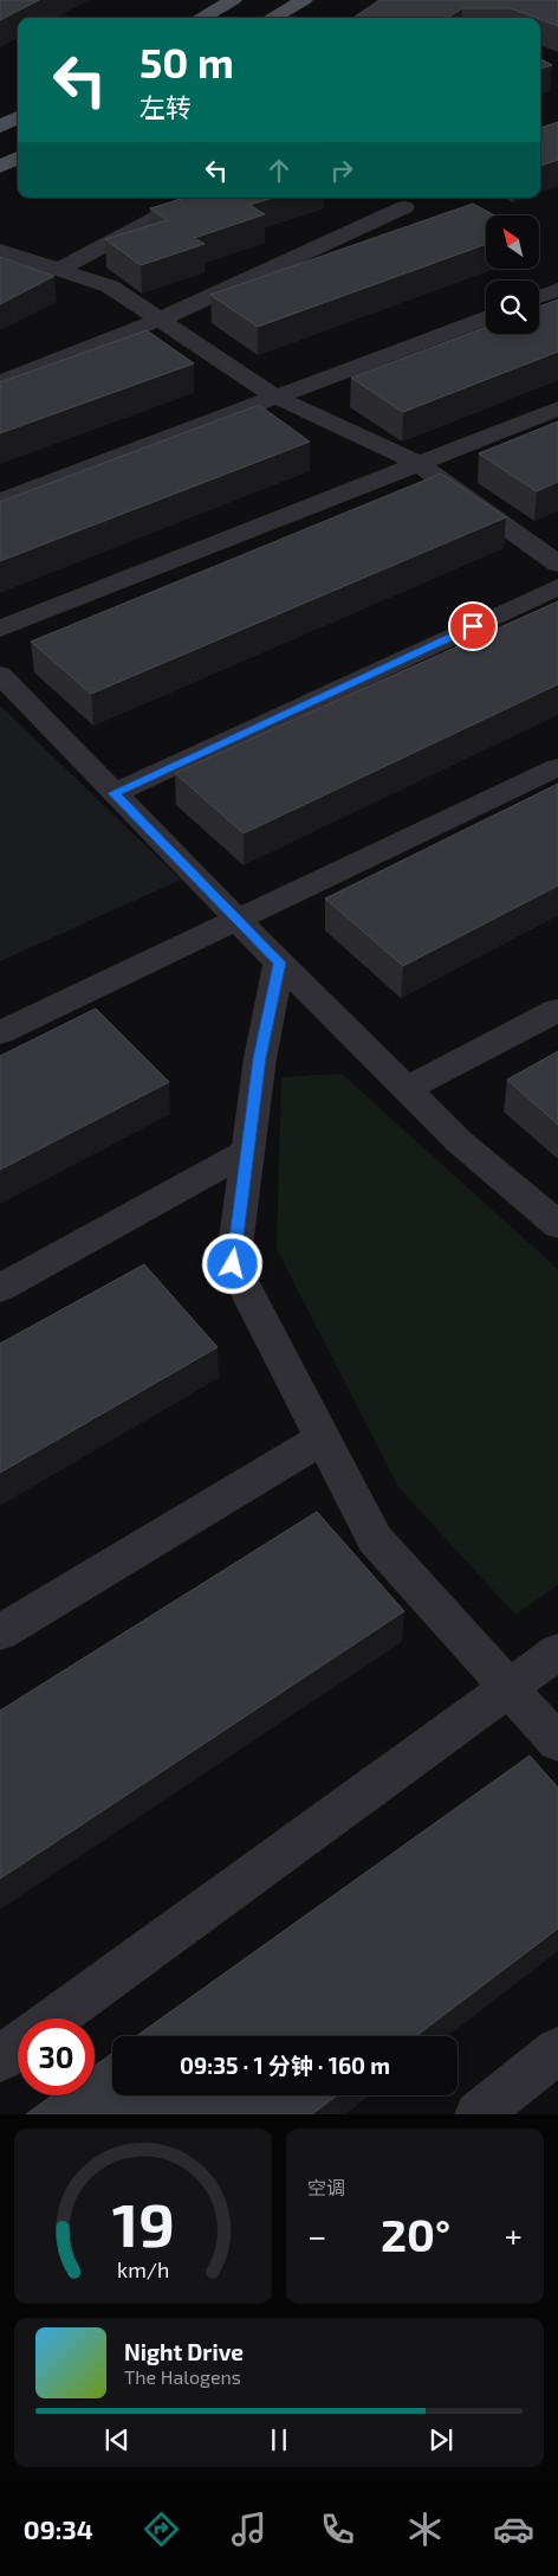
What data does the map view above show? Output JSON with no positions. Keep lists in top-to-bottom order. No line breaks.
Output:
{"north":"top left","page":{"turn":["50 m","左转"],"limit":"30","trip":"09:35 · 1 分钟 · 160 m","tile":"空调","heat":["−","20°","+"],"song":["Night Drive","The Halogens"],"tabs":"09:34","gauge":["19","km/h"]}}
